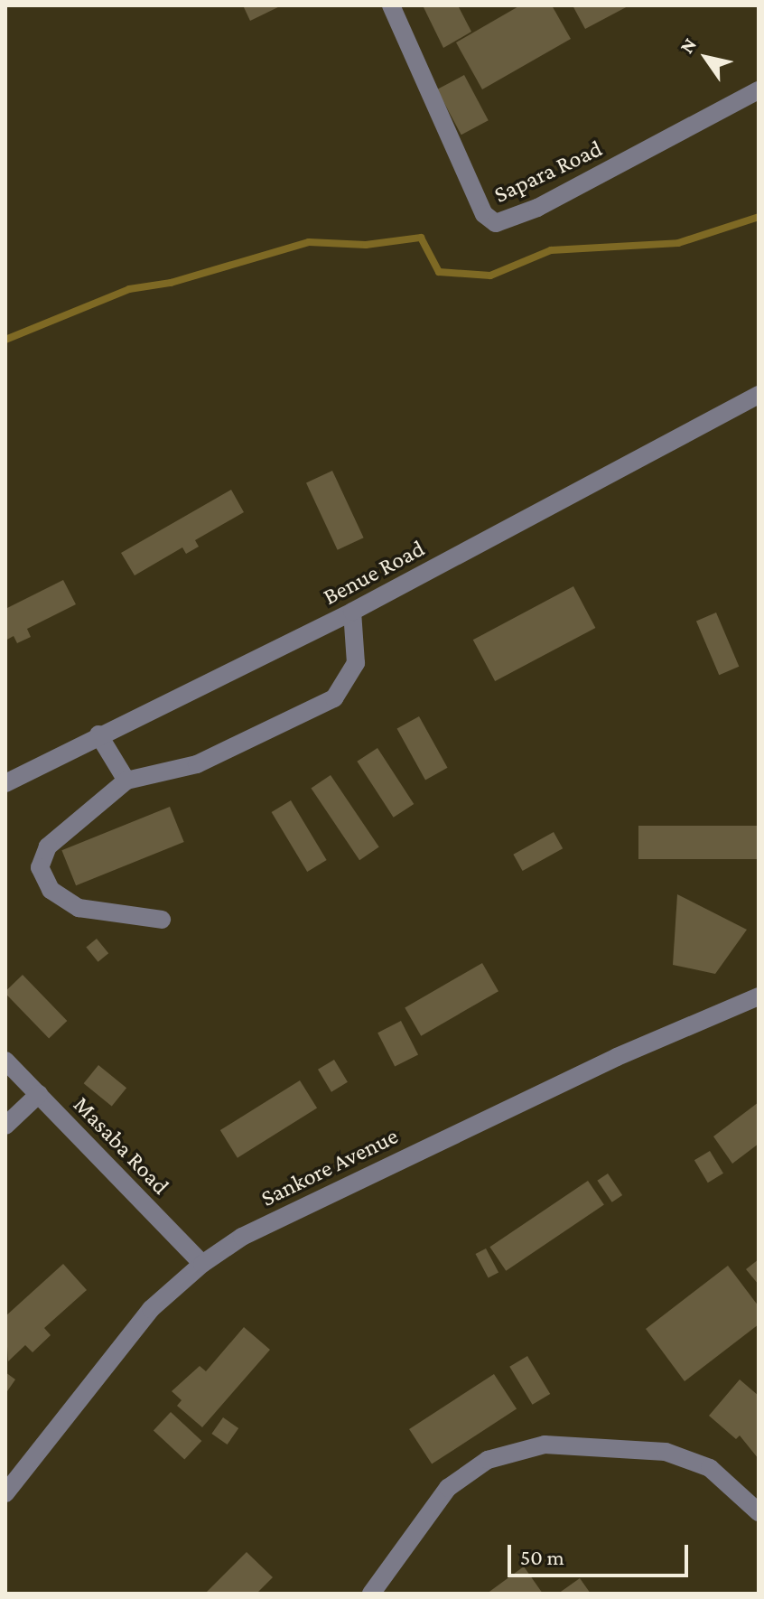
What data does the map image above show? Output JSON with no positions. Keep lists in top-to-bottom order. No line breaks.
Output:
{"streets":{"street":["Sapara Road","Benue Road","Masaba Road","Sankore Avenue"]},"crossings":[["Masaba Road","Sankore Avenue"]],"scale_bar":"50 m","north":"top left"}
